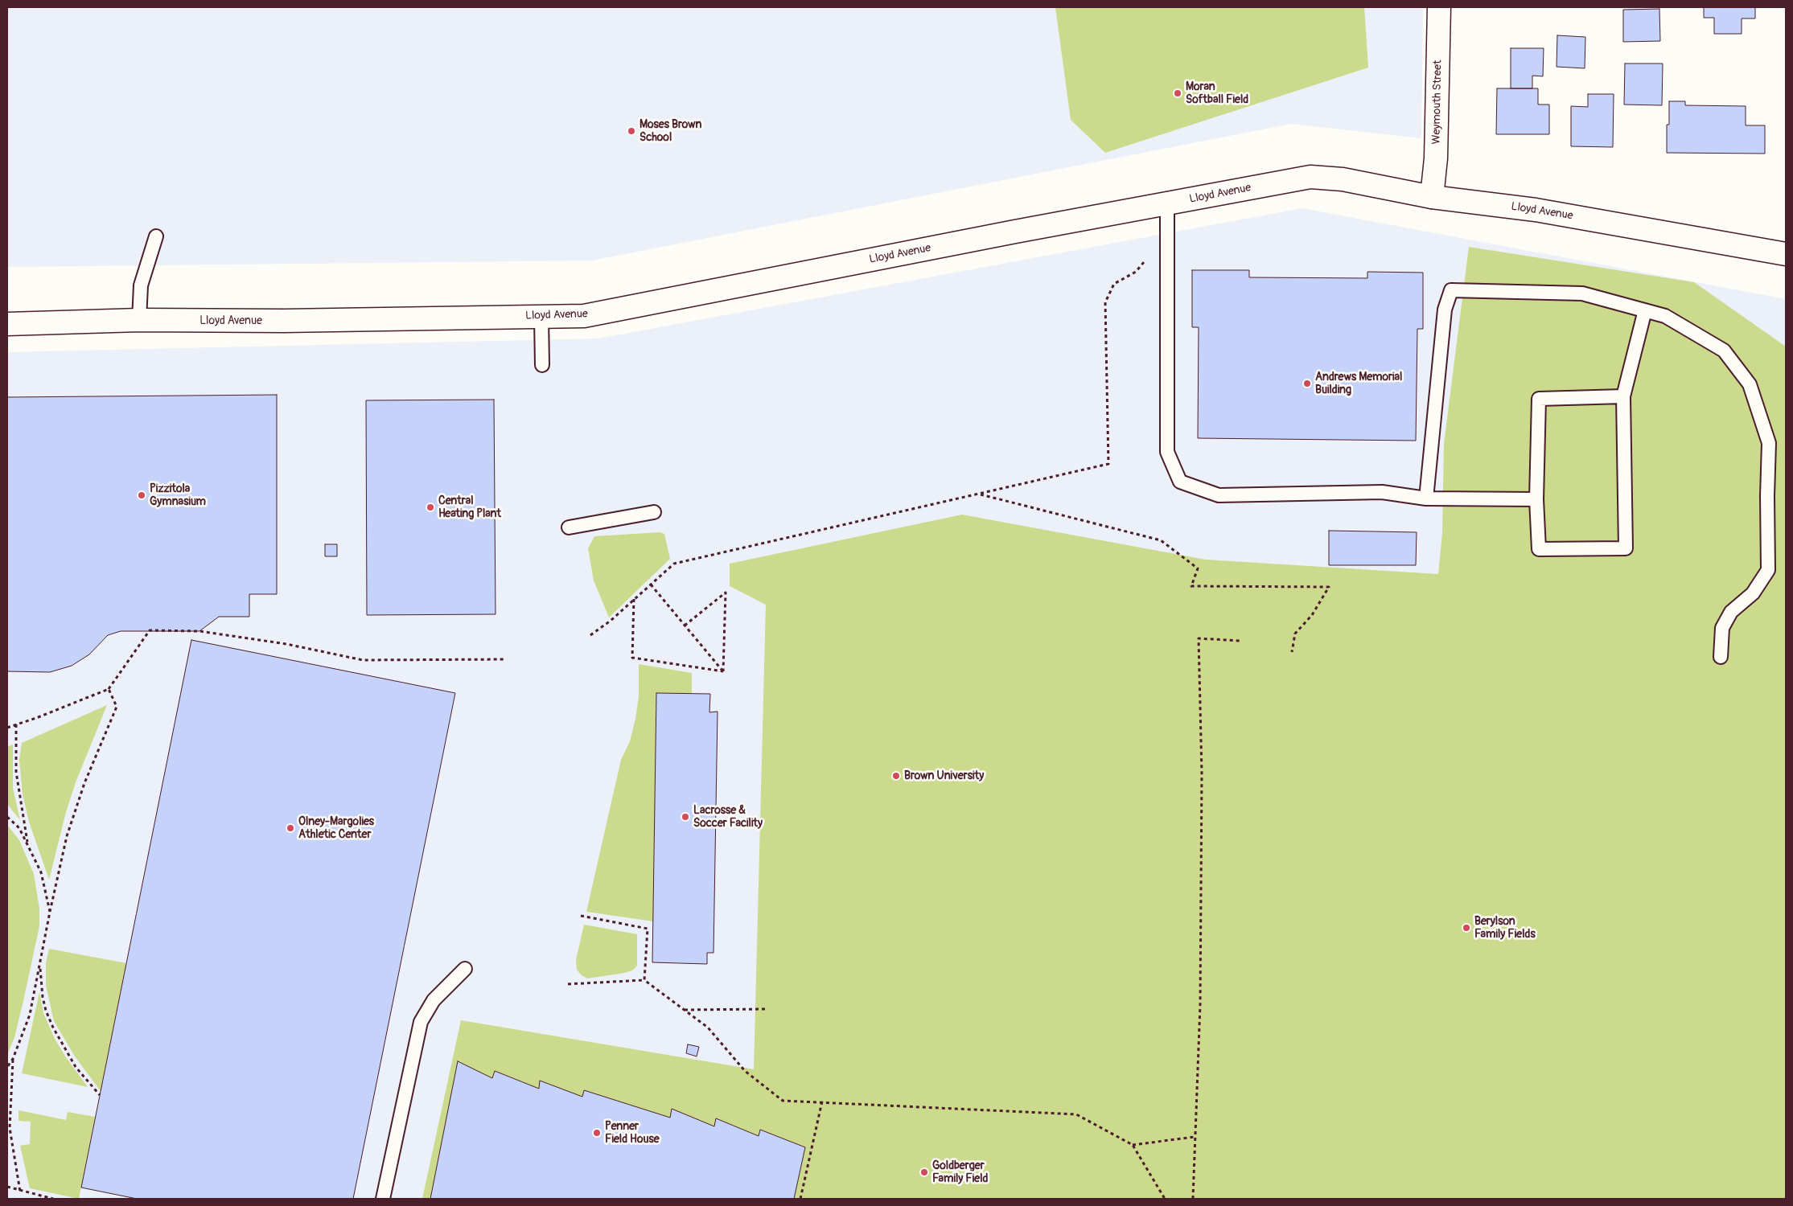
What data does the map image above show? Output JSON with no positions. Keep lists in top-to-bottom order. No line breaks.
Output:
{"streets":{"street":["Weymouth Street","Lloyd Avenue"]},"crossings":[["Weymouth Street","Lloyd Avenue"]],"places":["Moran Softball Field","Moses Brown School","Andrews Memorial Building","Pizzitola Gymnasium","Central Heating Plant","Brown University","Lacrosse & Soccer Facility","Olney-Margolies Athletic Center","Berylson Family Fields","Penner Field House","Goldberger Family Field"]}
